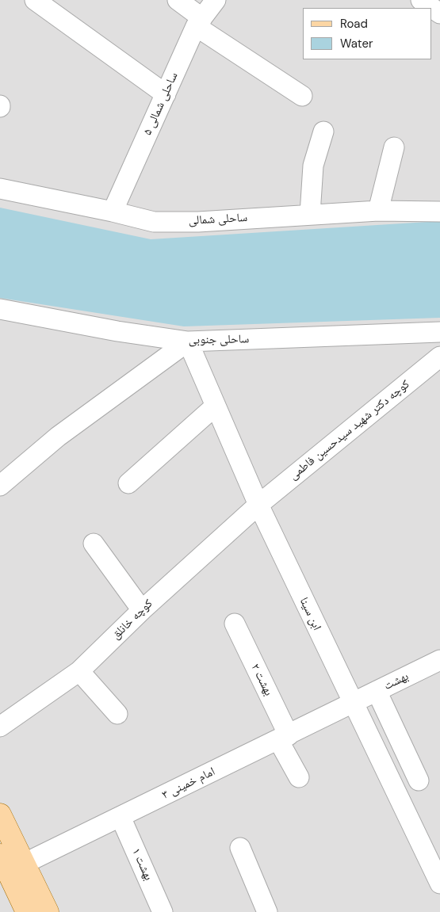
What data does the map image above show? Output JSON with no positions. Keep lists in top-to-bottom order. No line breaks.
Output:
{"streets":{"street":["ساحلی شمالی ۵","ساحلی شمالی","ساحلی جنوبی","کوچه دکتر شهید سیدحسین فاطمی","ابن سینا","کوچه خانلق","بهشت ۲","بهشت","امام خمینی ۳","بهشت ۱"]},"crossings":[["ساحلی شمالی ۵","ساحلی شمالی"],["ساحلی جنوبی","ابن سینا"],["کوچه دکتر شهید سیدحسین فاطمی","ابن سینا"],["کوچه دکتر شهید سیدحسین فاطمی","کوچه خانلق"],["ابن سینا","کوچه خانلق"],["ابن سینا","بهشت"],["ابن سینا","امام خمینی ۳"],["بهشت ۲","امام خمینی ۳"],["بهشت","امام خمینی ۳"],["امام خمینی ۳","بهشت ۱"]],"legend":["Road","Water"]}
